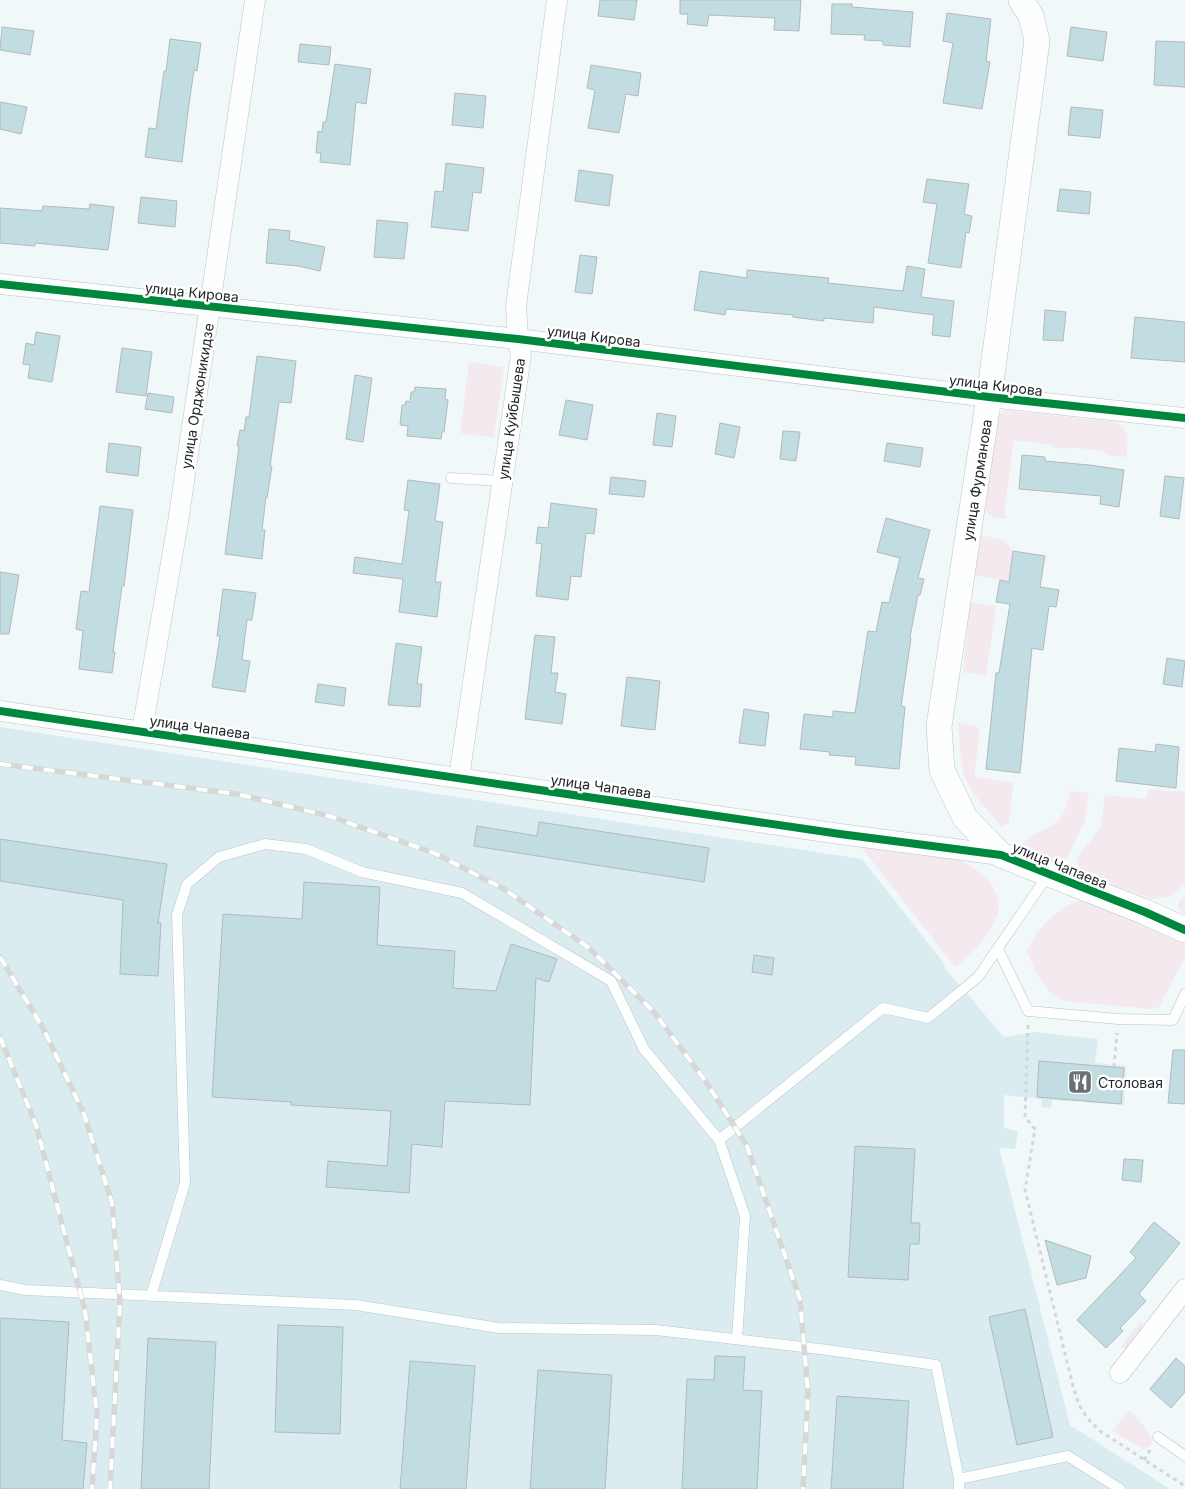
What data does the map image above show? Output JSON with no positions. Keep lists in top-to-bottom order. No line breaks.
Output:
{"streets":{"street":["улица Кирова","улица Орджоникидзе","улица Куйбышева","улица Фурманова","улица Чапаева"]},"crossings":[["улица Кирова","улица Орджоникидзе"],["улица Кирова","улица Куйбышева"],["улица Кирова","улица Фурманова"],["улица Орджоникидзе","улица Чапаева"],["улица Куйбышева","улица Чапаева"],["улица Фурманова","улица Чапаева"]],"places":{"restaurant":["Столовая"]}}
